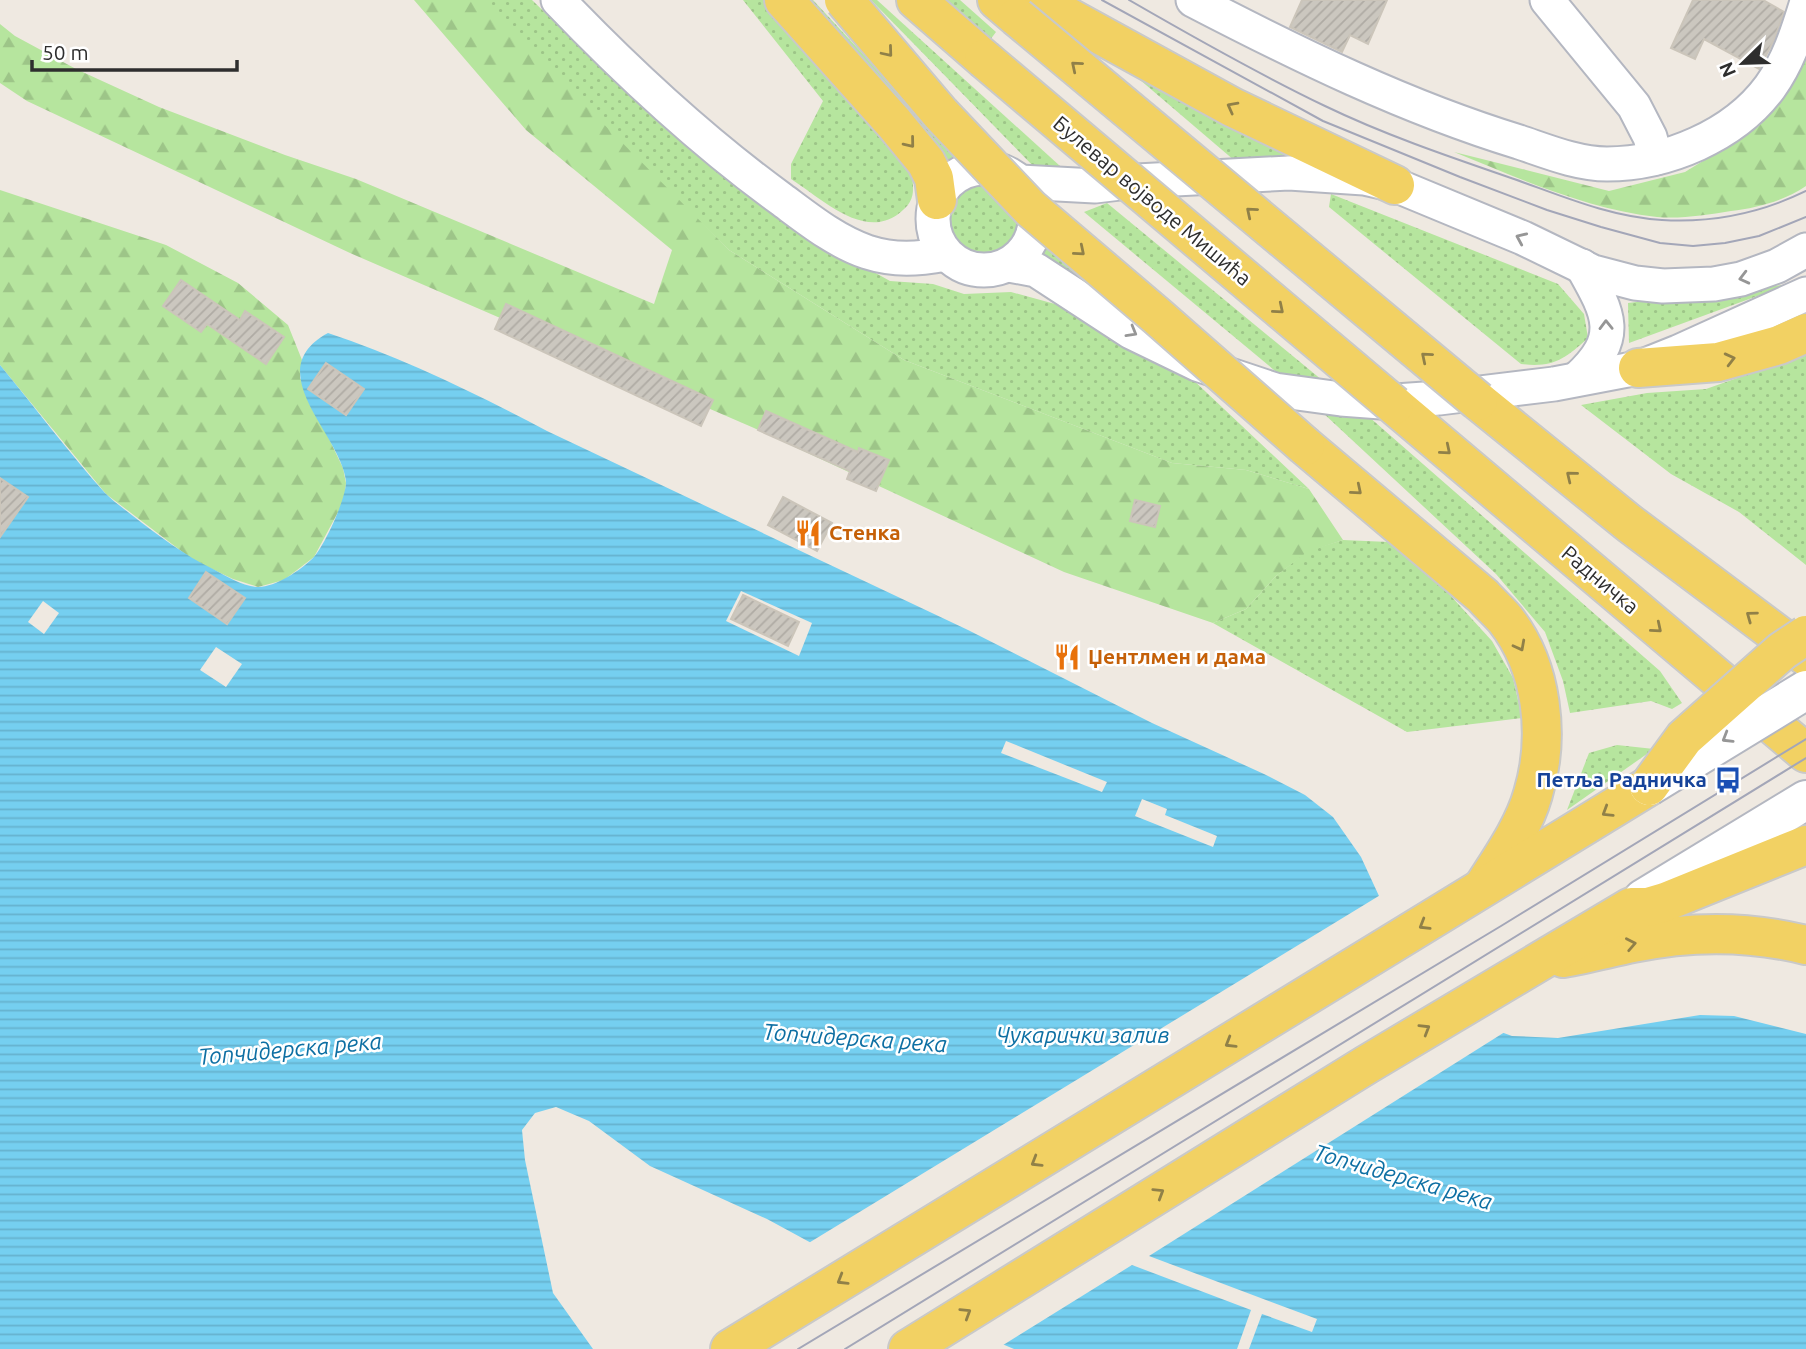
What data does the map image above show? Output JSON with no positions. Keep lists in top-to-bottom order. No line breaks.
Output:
{"streets":{"main road":["Булевар војводе Мишића","Радничка"]},"crossings":[["Булевар војводе Мишића","Радничка"]],"water":["Чукарички залив","Топчидерска река"],"places":{"restaurant":["Стенка","Џентлмен и дама"],"bus stop":["Петља Радничка"]},"scale_bar":"50 m","north":"bottom left"}
